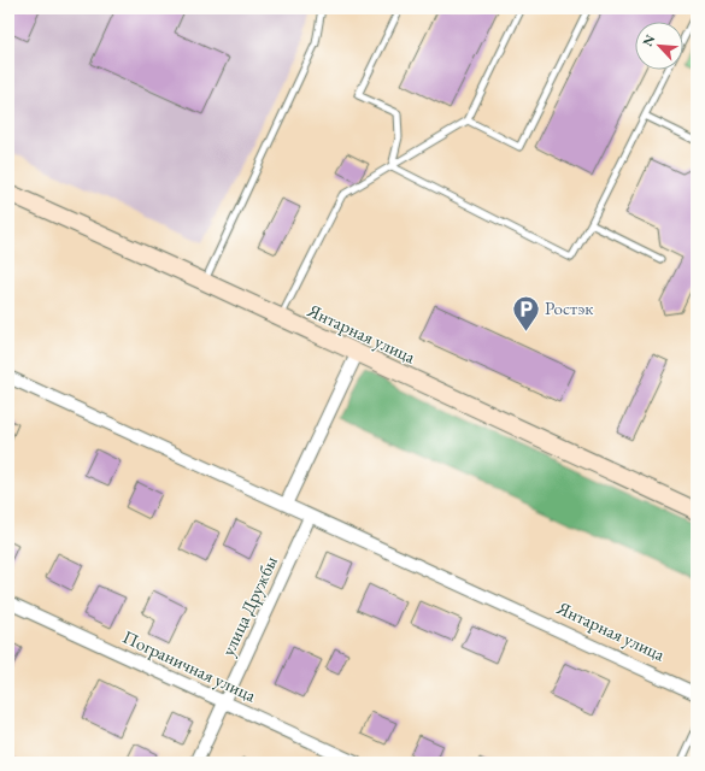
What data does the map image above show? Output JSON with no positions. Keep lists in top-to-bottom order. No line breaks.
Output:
{"streets":{"street":["Янтарная улица","улица Дружбы","Пограничная улица"]},"crossings":[["Янтарная улица","улица Дружбы"],["улица Дружбы","Пограничная улица"]],"places":{"parking":["Ростэк"]},"north":"top left"}
